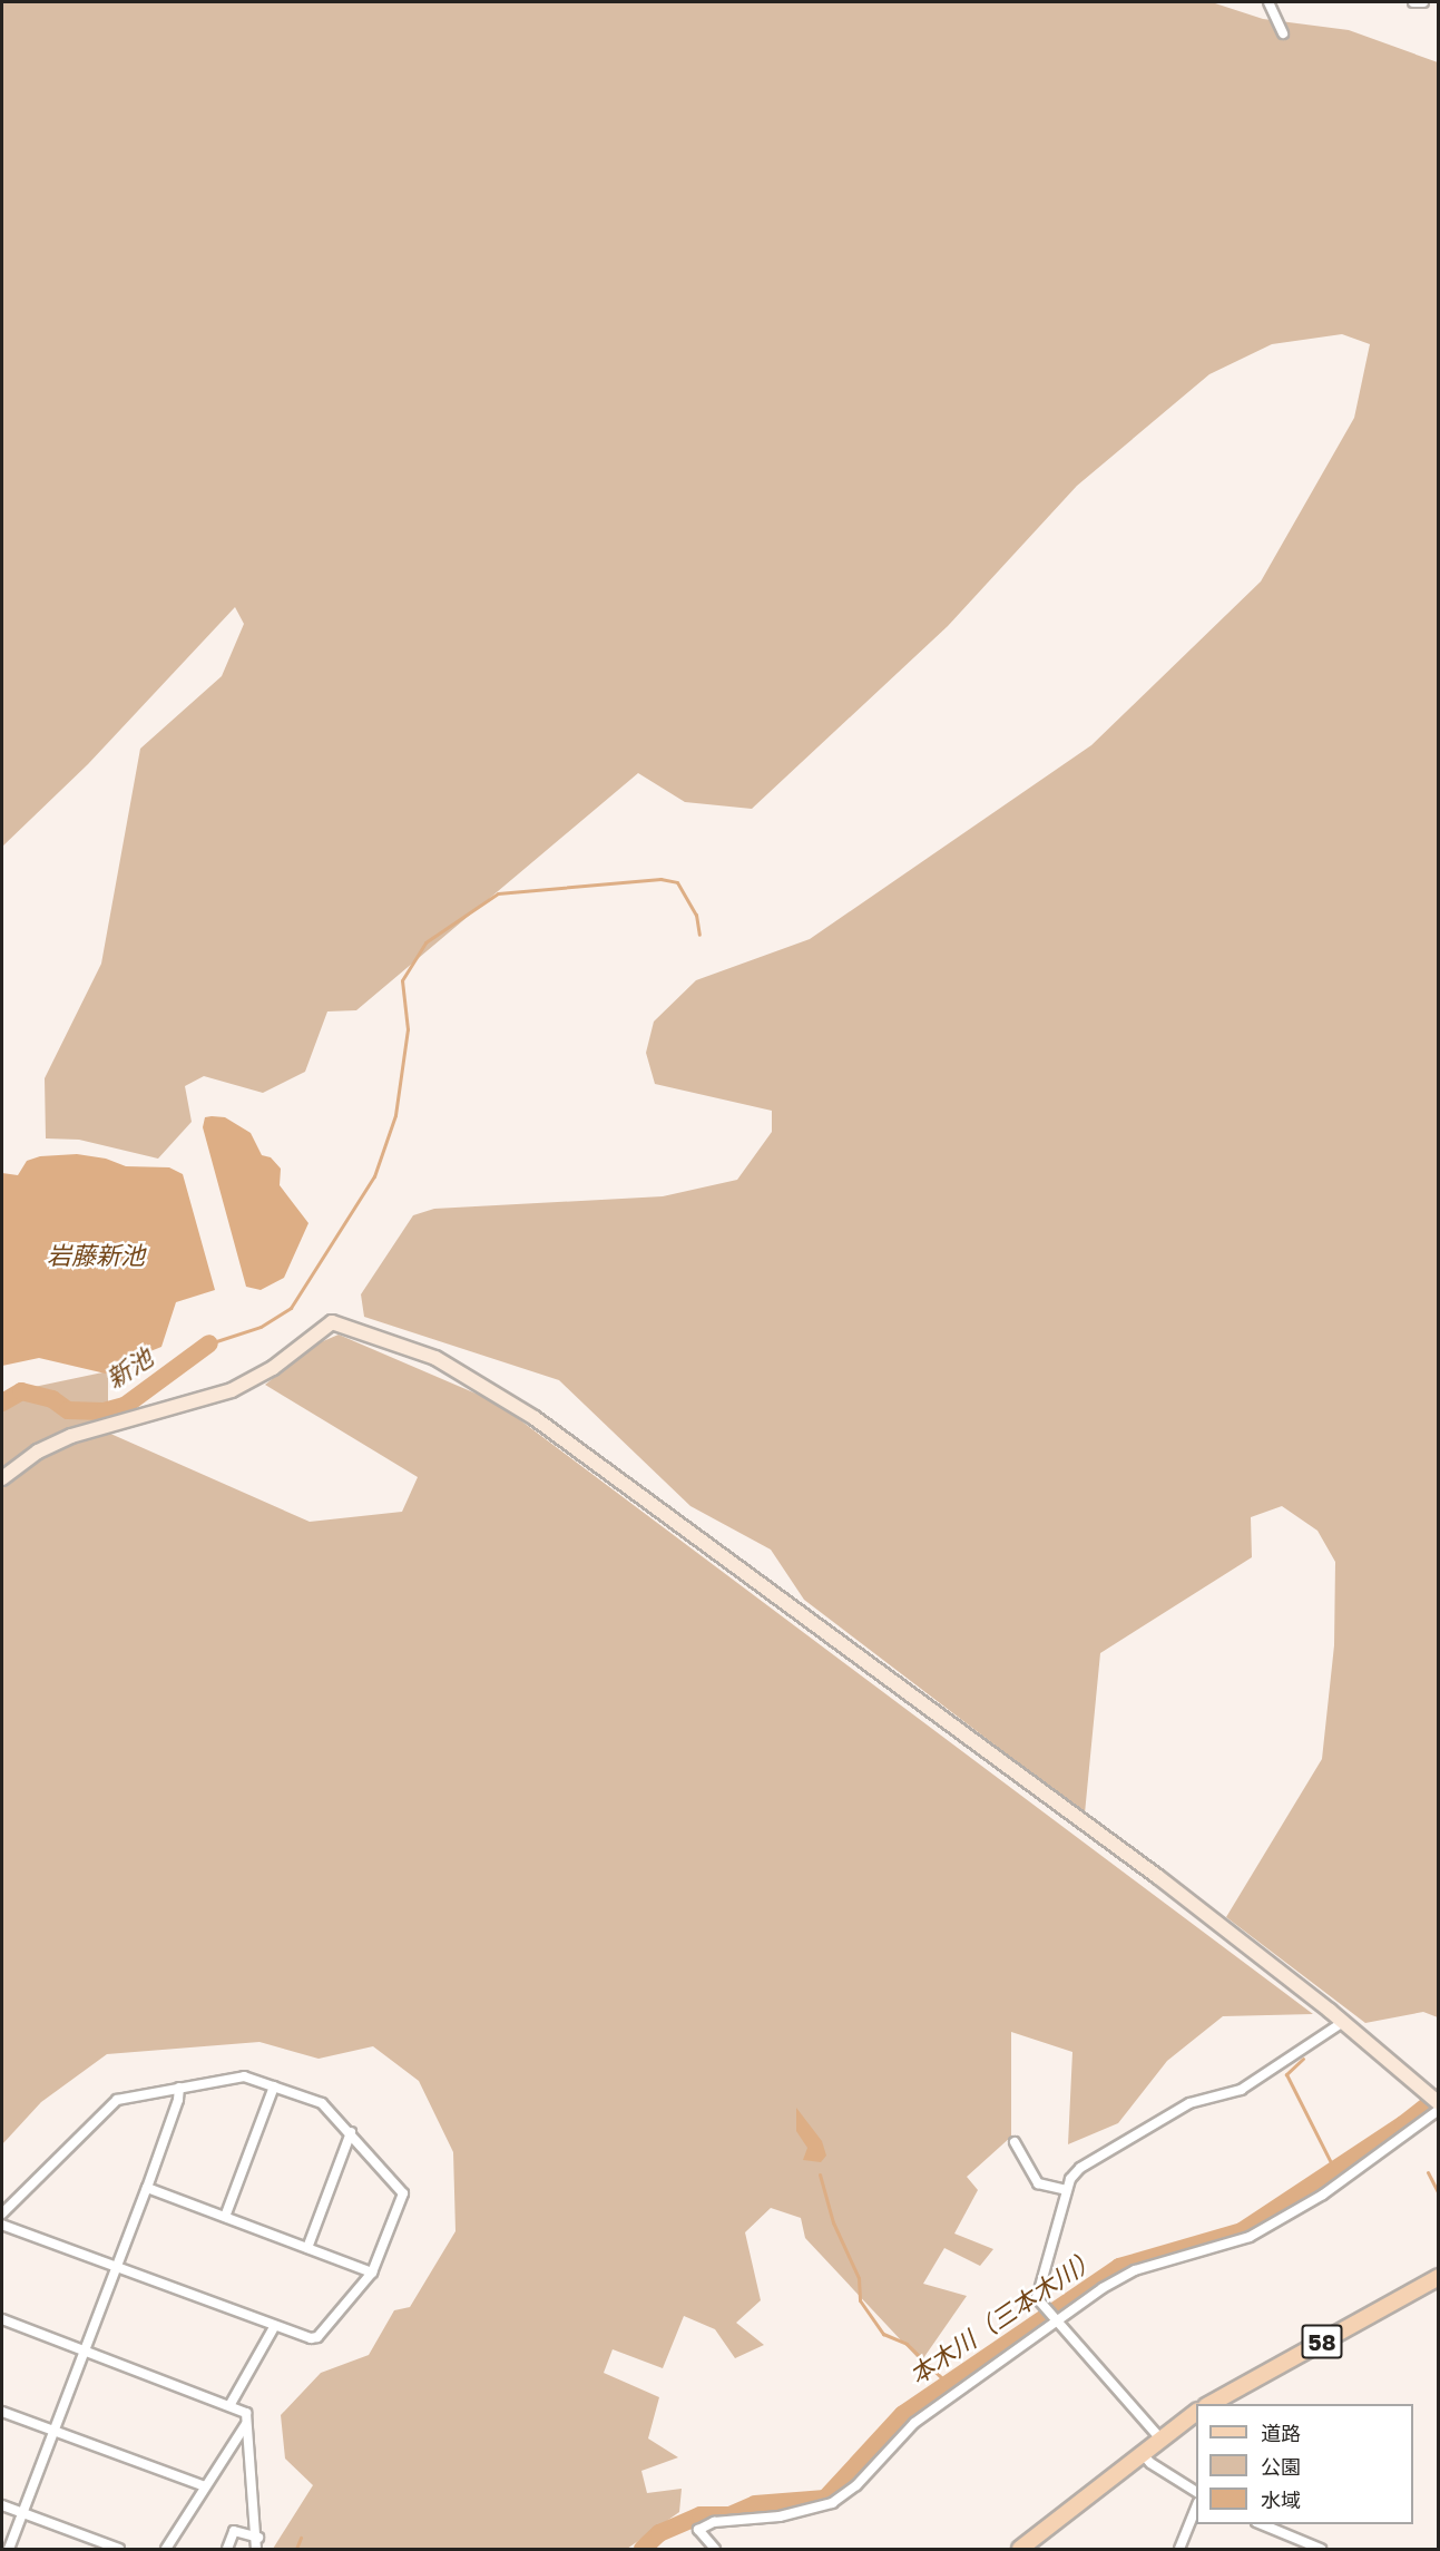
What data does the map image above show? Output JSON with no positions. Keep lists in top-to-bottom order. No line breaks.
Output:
{"streets":{"main road":["58"]},"water":["岩藤新池","新池","本木川（三本木川）"],"legend":["道路","公園","水域"]}
